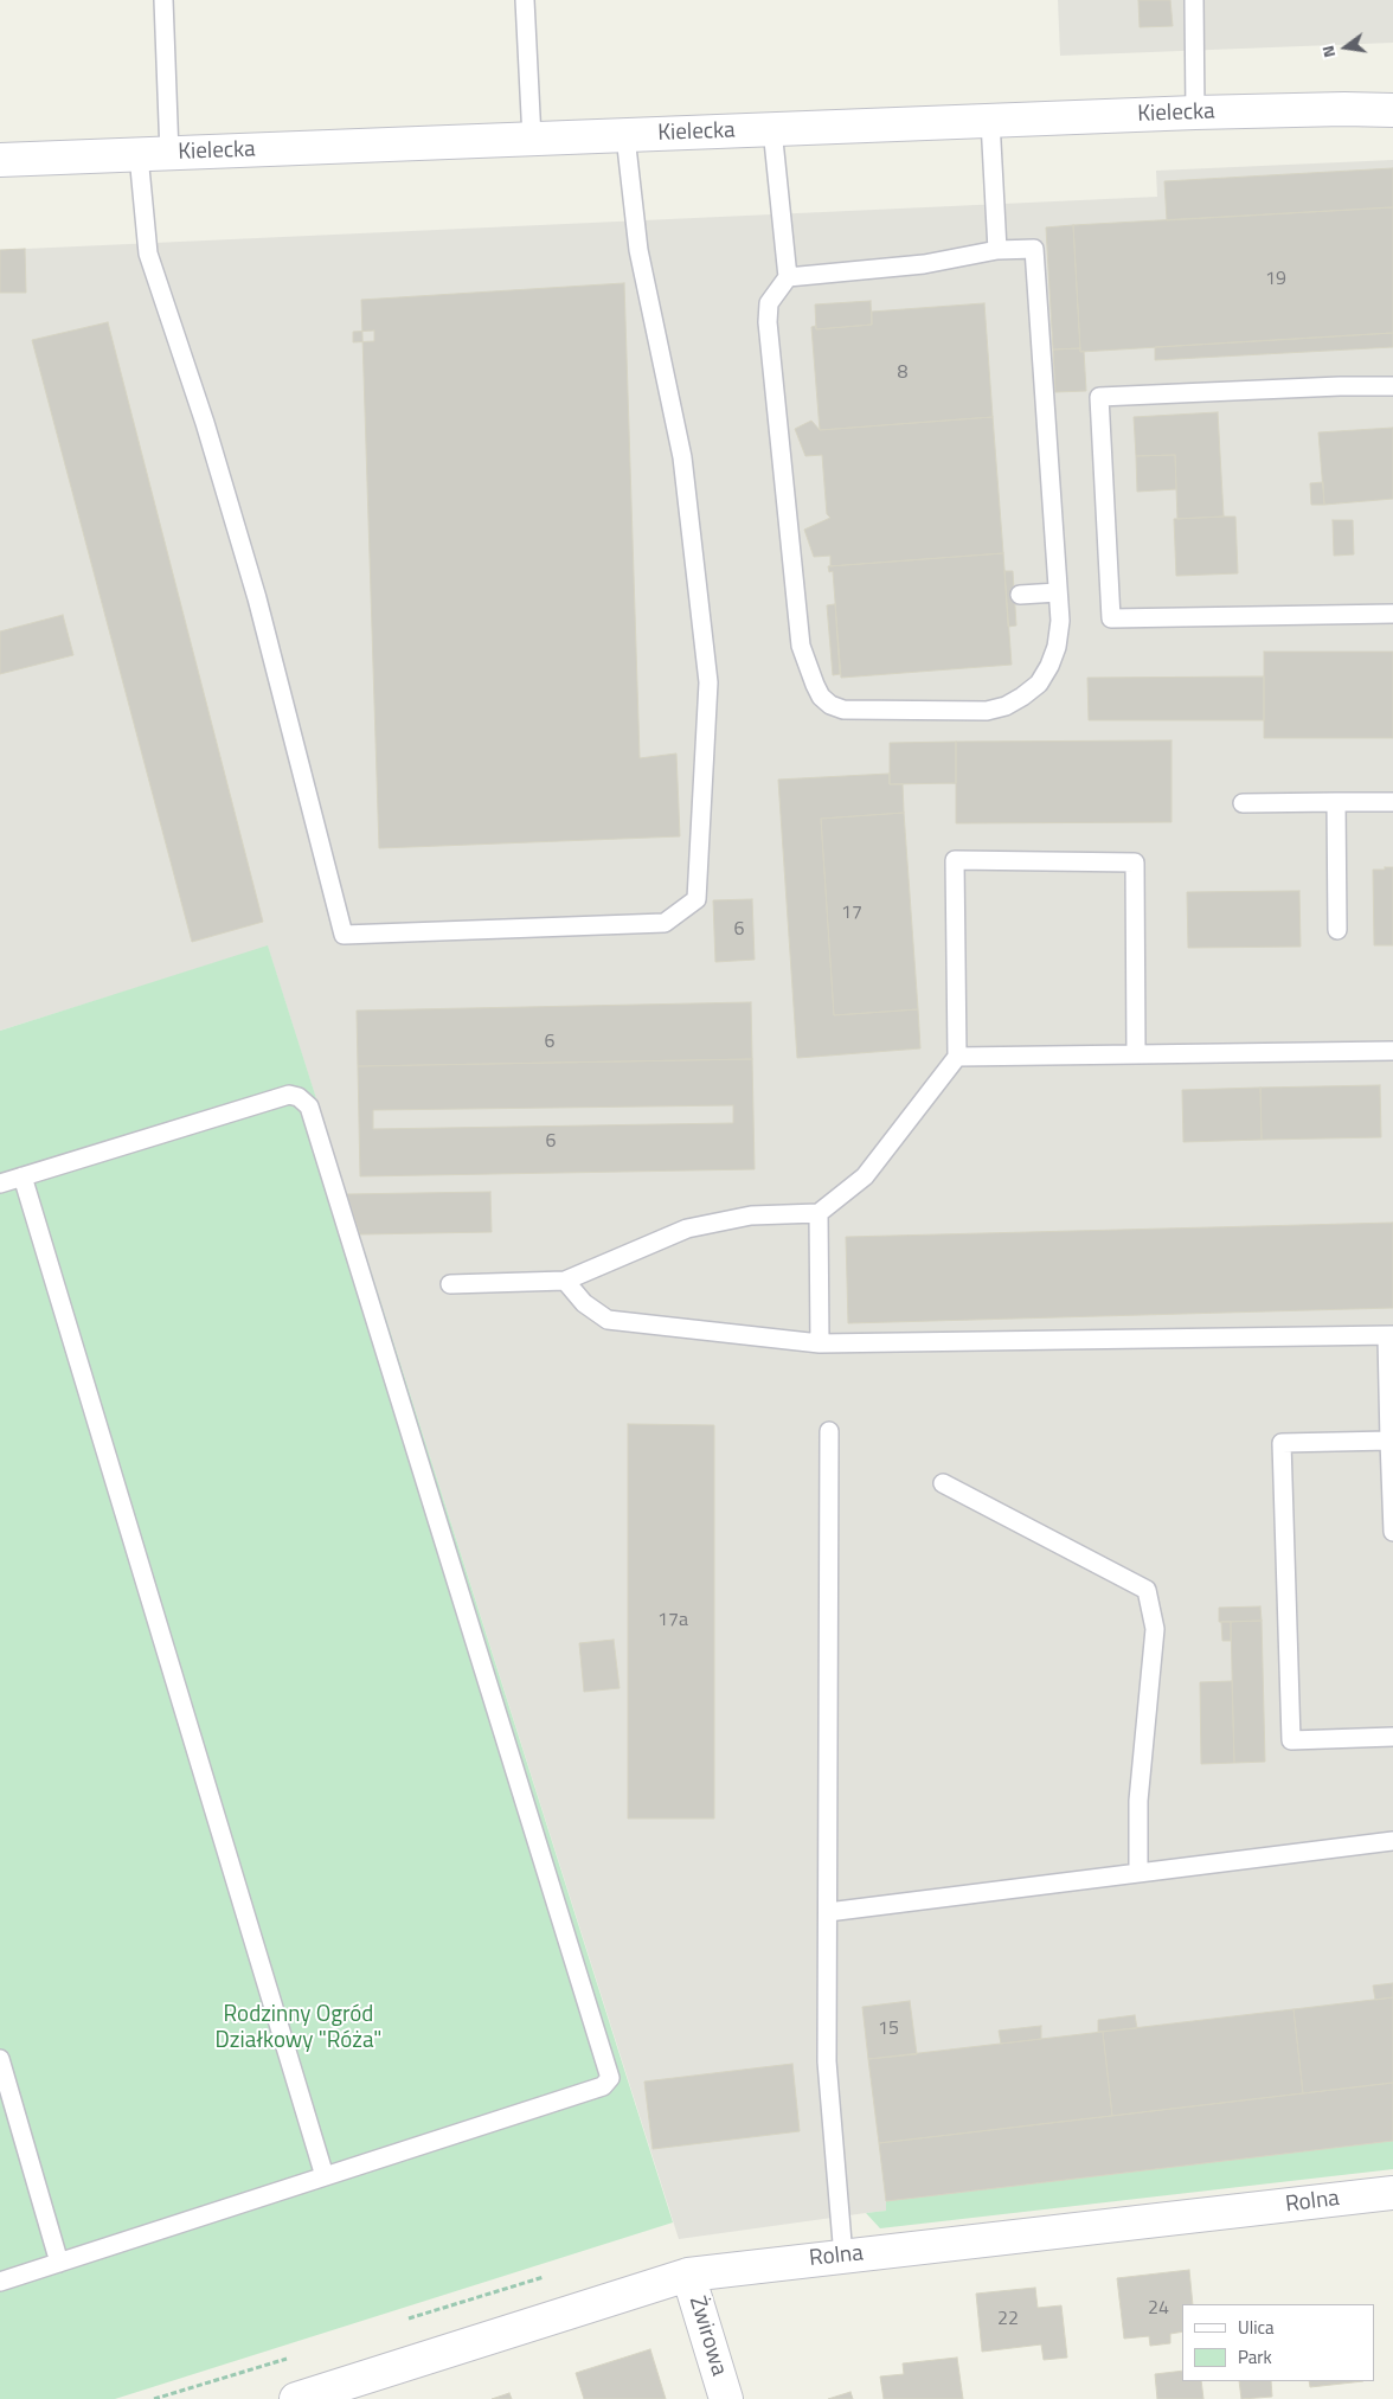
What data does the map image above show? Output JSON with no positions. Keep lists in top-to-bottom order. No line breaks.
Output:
{"streets":{"street":["Kielecka","Rolna","Żwirowa"]},"crossings":[["Rolna","Żwirowa"]],"parks":["Rodzinny Ogród Działkowy \"Róża\""],"house_numbers":["19","8","17","6","6","6","17a","15","24","22"],"legend":["Ulica","Park"],"north":"left"}
